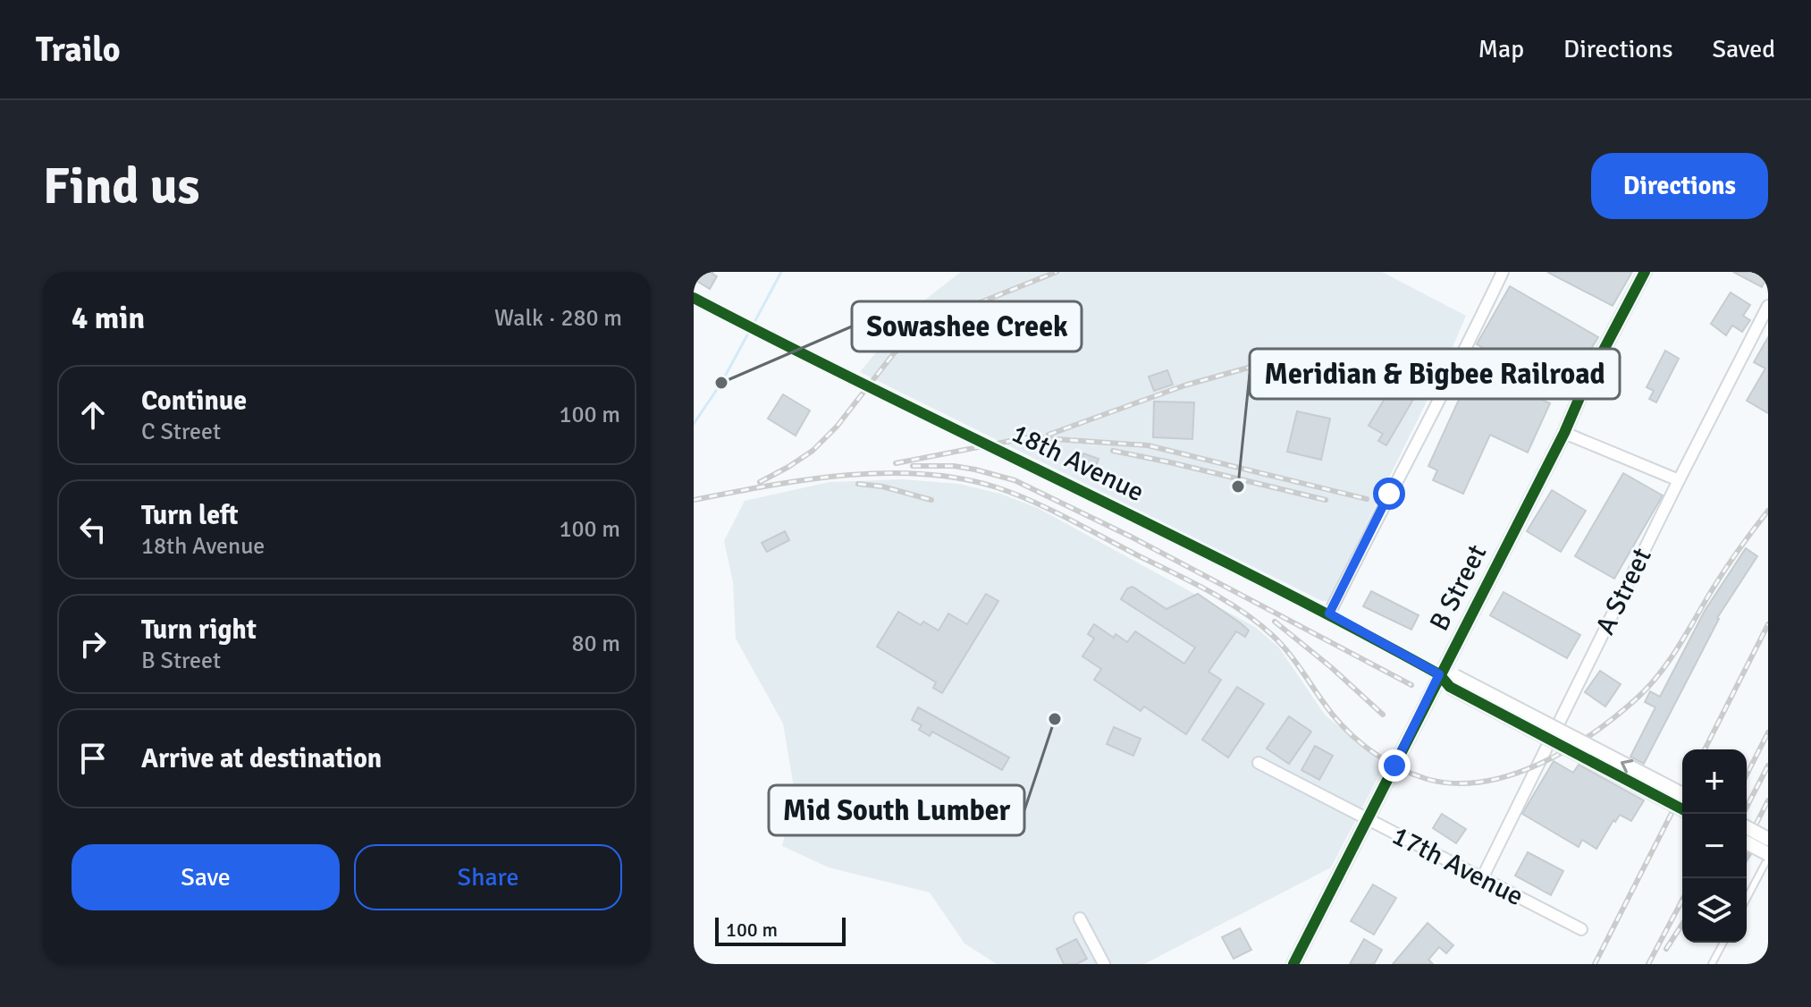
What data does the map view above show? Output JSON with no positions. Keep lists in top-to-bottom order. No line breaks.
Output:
{"streets":{"street":["18th Avenue","B Street","A Street","17th Avenue"]},"crossings":[["18th Avenue","B Street"],["B Street","17th Avenue"],["A Street","17th Avenue"]],"places":["Sowashee Creek","Meridian & Bigbee Railroad","Mid South Lumber"],"scale_bar":"100 m","page":{"header":"Trailo","nav":["Map","Directions","Saved"],"buttons":["Directions",["Save","Share"]],"title":"Find us","heading":["4 min","Walk · 280 m"],"list":[["Continue","C Street","100 m"],["Turn left","18th Avenue","100 m"],["Turn right","B Street","80 m"],"Arrive at destination"],"map_buttons":["+","−"],"scale":"100 m"}}
